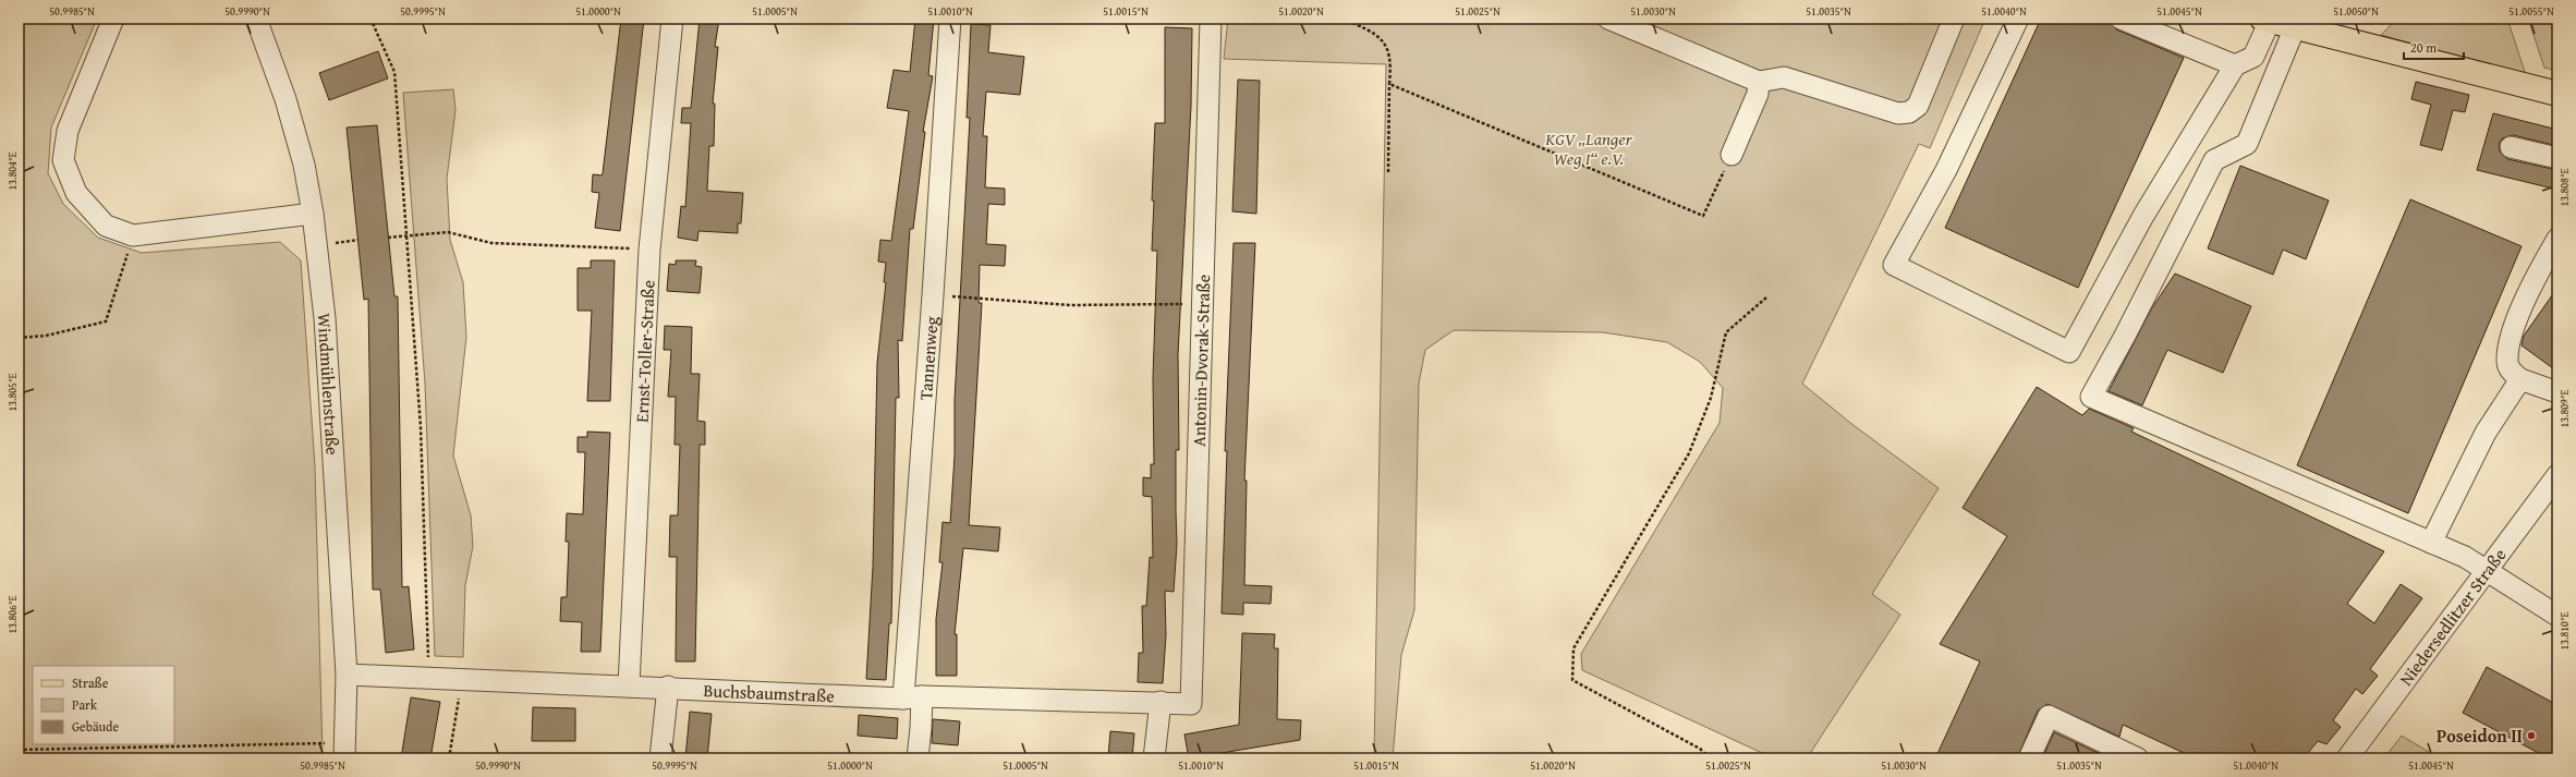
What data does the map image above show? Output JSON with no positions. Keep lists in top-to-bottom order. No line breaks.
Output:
{"streets":{"street":["Ernst-Toller-Straße","Tannenweg","Antonin-Dvorak-Straße","Windmühlenstraße","Niedersedlitzer Straße","Buchsbaumstraße"]},"crossings":[["Ernst-Toller-Straße","Buchsbaumstraße"],["Tannenweg","Buchsbaumstraße"],["Antonin-Dvorak-Straße","Buchsbaumstraße"],["Windmühlenstraße","Buchsbaumstraße"]],"parks":["KGV „Langer Weg I“ e.V."],"places":["Poseidon II"],"legend":["Straße","Park","Gebäude"],"scale_bar":"20 m","coordinates":["50.9985°N","50.9990°N","50.9995°N","51.0000°N","51.0005°N","51.0010°N","51.0015°N","51.0020°N","51.0025°N","51.0030°N","51.0035°N","51.0040°N","51.0045°N","51.0050°N","51.0055°N","13.804°E","13.808°E","13.805°E","13.809°E","13.806°E","13.810°E"]}
